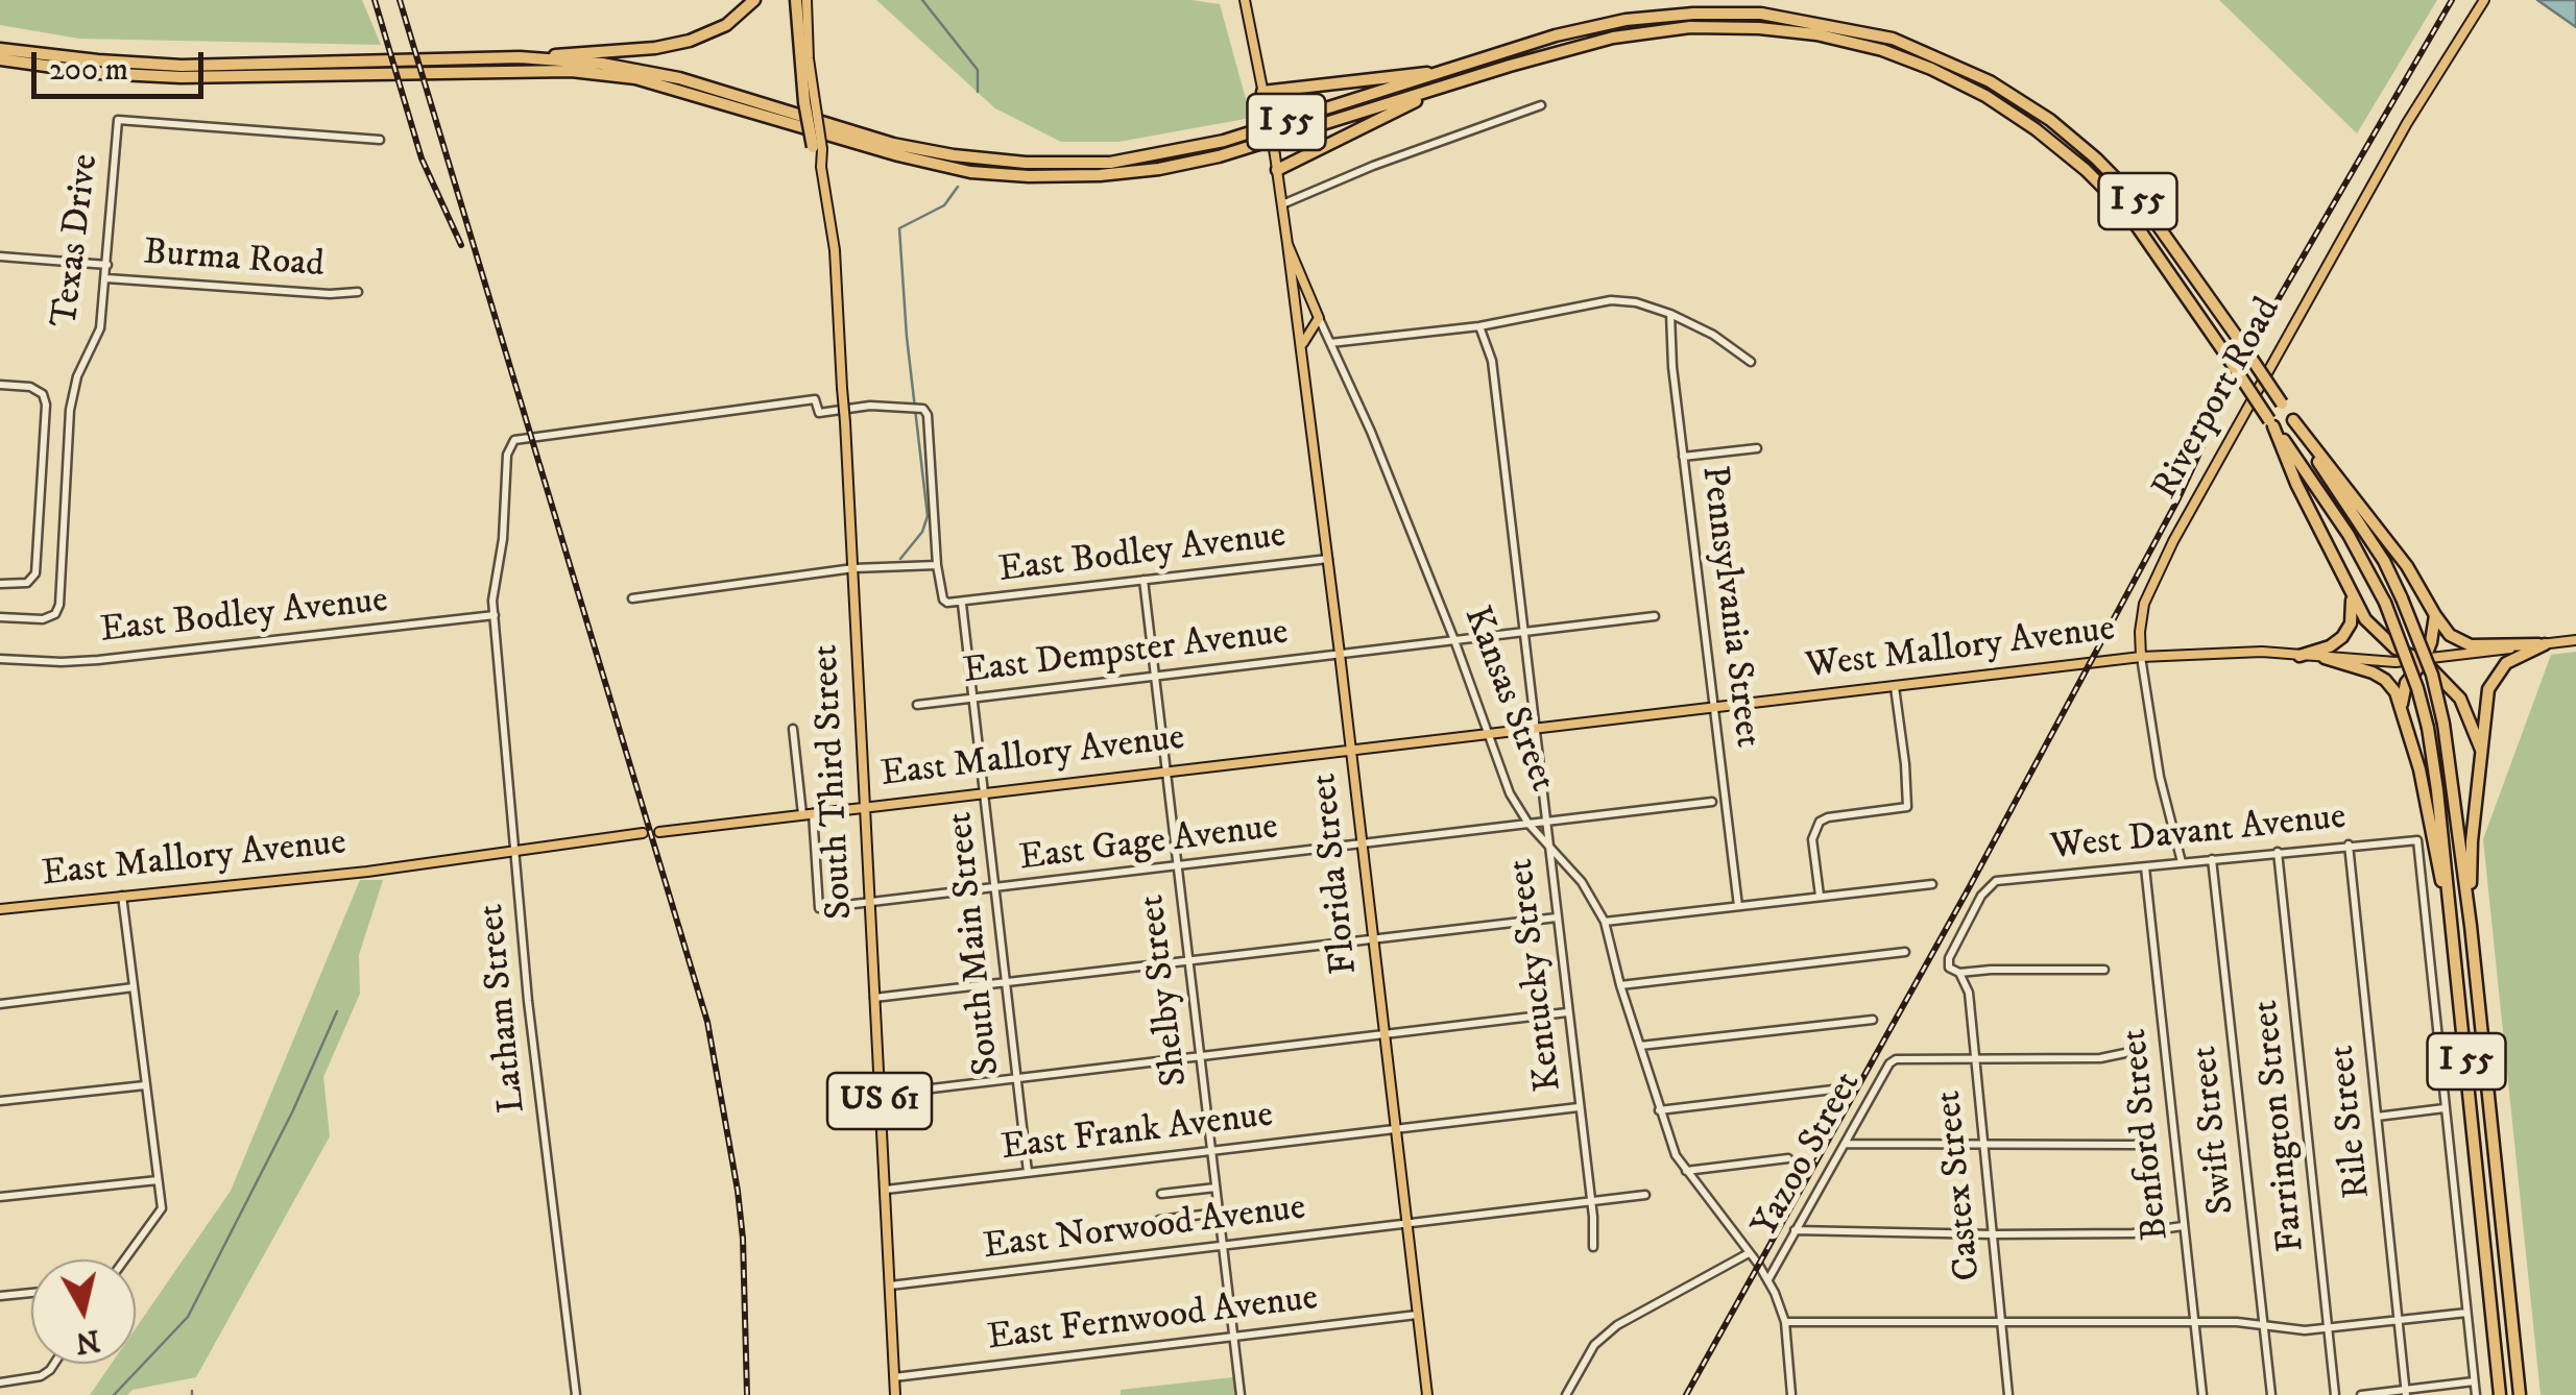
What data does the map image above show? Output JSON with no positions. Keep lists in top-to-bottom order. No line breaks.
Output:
{"streets":{"highway":["I 55","South Third Street","US 61"],"main road":["Riverport Road","West Mallory Avenue","Kansas Street","East Mallory Avenue","Florida Street"],"street":["Texas Drive","Burma Road","East Bodley Avenue","Pennsylvania Street","East Dempster Avenue","West Davant Avenue","East Gage Avenue","South Main Street","Kentucky Street","Shelby Street","Latham Street","Rile Street","Farrington Street","Swift Street","East Frank Avenue","Benford Street","Yazoo Street","Castex Street","East Norwood Avenue","East Fernwood Avenue"]},"crossings":[["Texas Drive","Burma Road"],["Riverport Road","West Mallory Avenue"],["Riverport Road","West Davant Avenue"],["East Bodley Avenue","Florida Street"],["East Bodley Avenue","South Main Street"],["East Bodley Avenue","Shelby Street"],["East Bodley Avenue","Latham Street"],["Pennsylvania Street","West Mallory Avenue"],["West Mallory Avenue","Kansas Street"],["West Mallory Avenue","East Mallory Avenue"],["West Mallory Avenue","Florida Street"],["West Mallory Avenue","Kentucky Street"],["East Dempster Avenue","Kansas Street"],["East Dempster Avenue","Florida Street"],["East Dempster Avenue","South Main Street"],["East Dempster Avenue","Kentucky Street"],["East Dempster Avenue","Shelby Street"],["Kansas Street","East Gage Avenue"],["Kansas Street","Florida Street"],["Kansas Street","Kentucky Street"],["Kansas Street","Yazoo Street"],["East Mallory Avenue","South Third Street"],["East Mallory Avenue","East Gage Avenue"],["East Mallory Avenue","Florida Street"],["East Mallory Avenue","South Main Street"],["East Mallory Avenue","Shelby Street"],["East Mallory Avenue","Latham Street"],["South Third Street","East Gage Avenue"],["South Third Street","East Frank Avenue"],["South Third Street","East Norwood Avenue"],["South Third Street","East Fernwood Avenue"],["West Davant Avenue","Rile Street"],["West Davant Avenue","Farrington Street"],["West Davant Avenue","Swift Street"],["West Davant Avenue","Benford Street"],["West Davant Avenue","Castex Street"],["East Gage Avenue","Florida Street"],["East Gage Avenue","South Main Street"],["East Gage Avenue","Kentucky Street"],["East Gage Avenue","Shelby Street"],["Florida Street","East Frank Avenue"],["Florida Street","East Norwood Avenue"],["Florida Street","East Fernwood Avenue"],["South Main Street","Latham Street"],["South Main Street","East Frank Avenue"],["Kentucky Street","East Frank Avenue"],["Kentucky Street","East Norwood Avenue"],["Shelby Street","East Frank Avenue"],["Shelby Street","East Norwood Avenue"],["Shelby Street","East Fernwood Avenue"],["Yazoo Street","Castex Street"]],"scale_bar":"200 m","north":"bottom"}
